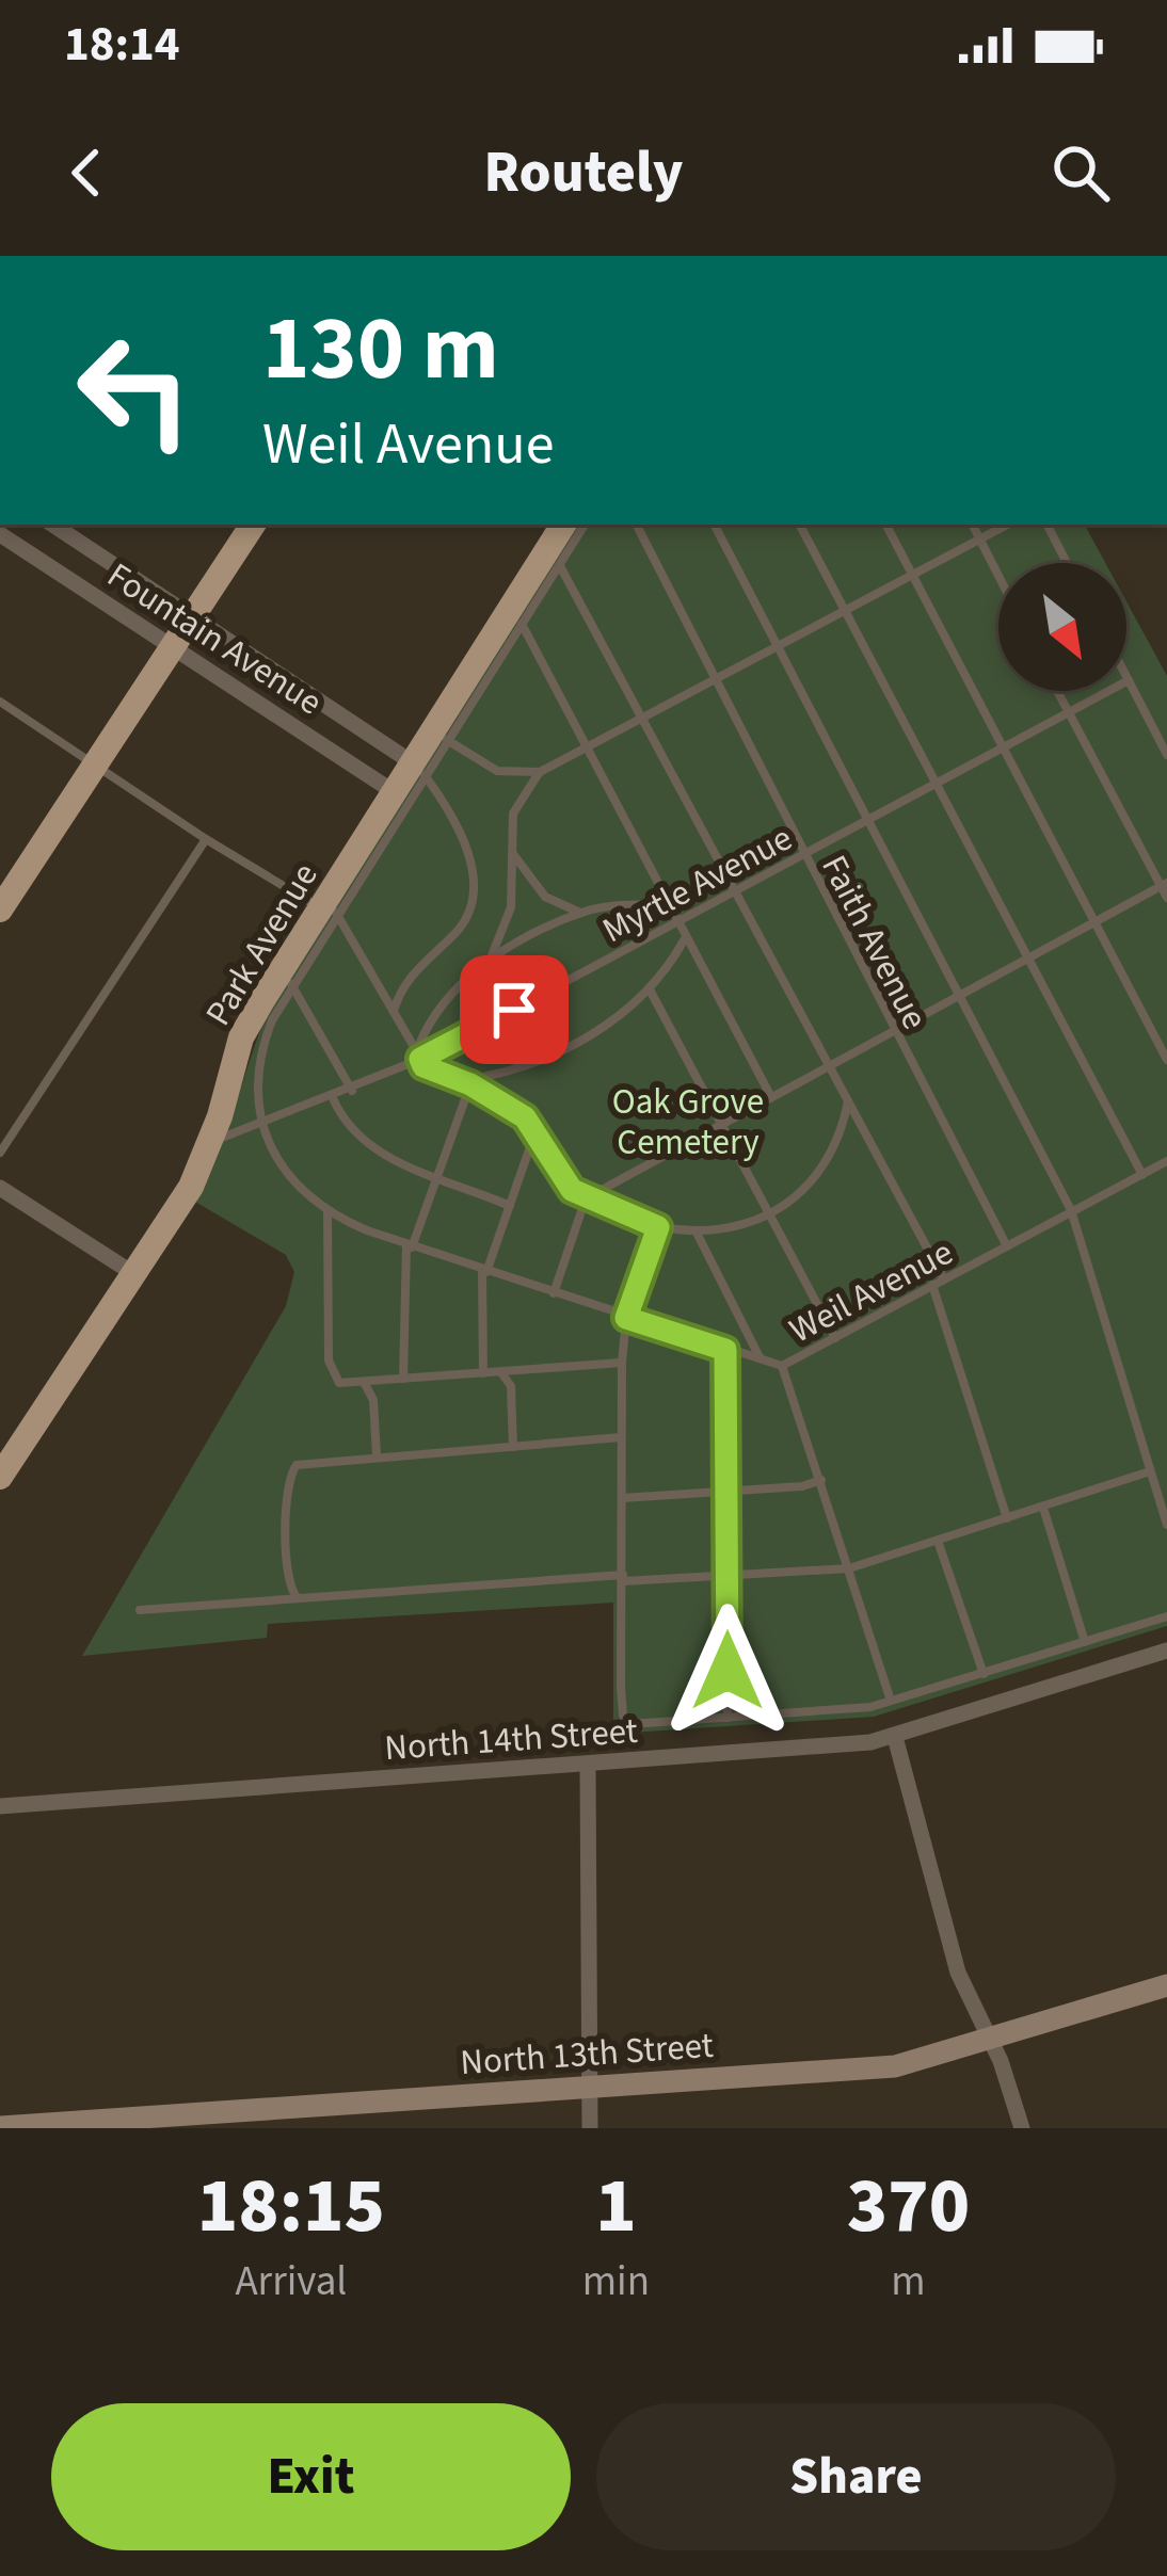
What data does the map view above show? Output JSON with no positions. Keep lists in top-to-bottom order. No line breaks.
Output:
{"streets":{"main road":["Park Avenue","North 13th Street"],"street":["Fountain Avenue","North 14th Street"],"lane":["Myrtle Avenue","Faith Avenue","Weil Avenue"]},"crossings":[["Fountain Avenue","Park Avenue"],["Myrtle Avenue","Faith Avenue"],["Myrtle Avenue","Park Avenue"],["Myrtle Avenue","Weil Avenue"],["Faith Avenue","Weil Avenue"]],"parks":["Oak Grove Cemetery"],"north":"bottom right","page":{"status":"18:14","header":"Routely","turn":["130 m","Weil Avenue"],"eta":["18:15","Arrival","1","min","370","m"],"buttons":["Exit","Share"]}}
